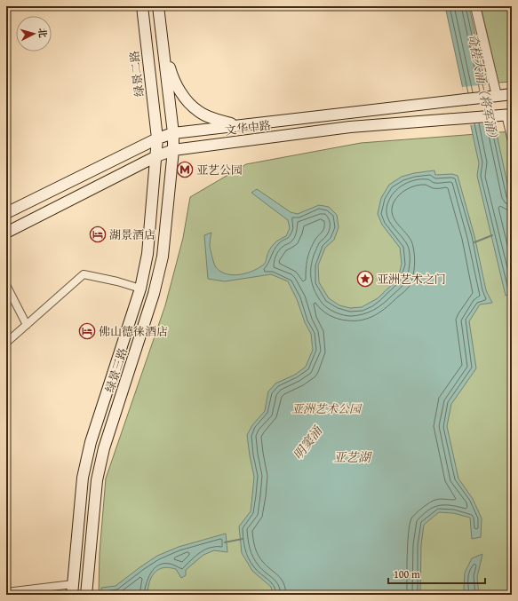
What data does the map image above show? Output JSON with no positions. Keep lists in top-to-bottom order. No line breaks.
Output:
{"streets":{"main road":["绿景二路","文华中路","绿景三路"]},"crossings":[["绿景二路","文华中路"],["绿景二路","绿景三路"],["文华中路","绿景三路"]],"water":["奇槎大涌（将军涌）","明窦涌","亚艺湖"],"parks":["亚洲艺术公园"],"places":{"metro station":["亚艺公园"],"hotel":["湖景酒店","佛山德徕酒店"],"place":["亚洲艺术之门"]},"scale_bar":"100 m","north":"right"}
